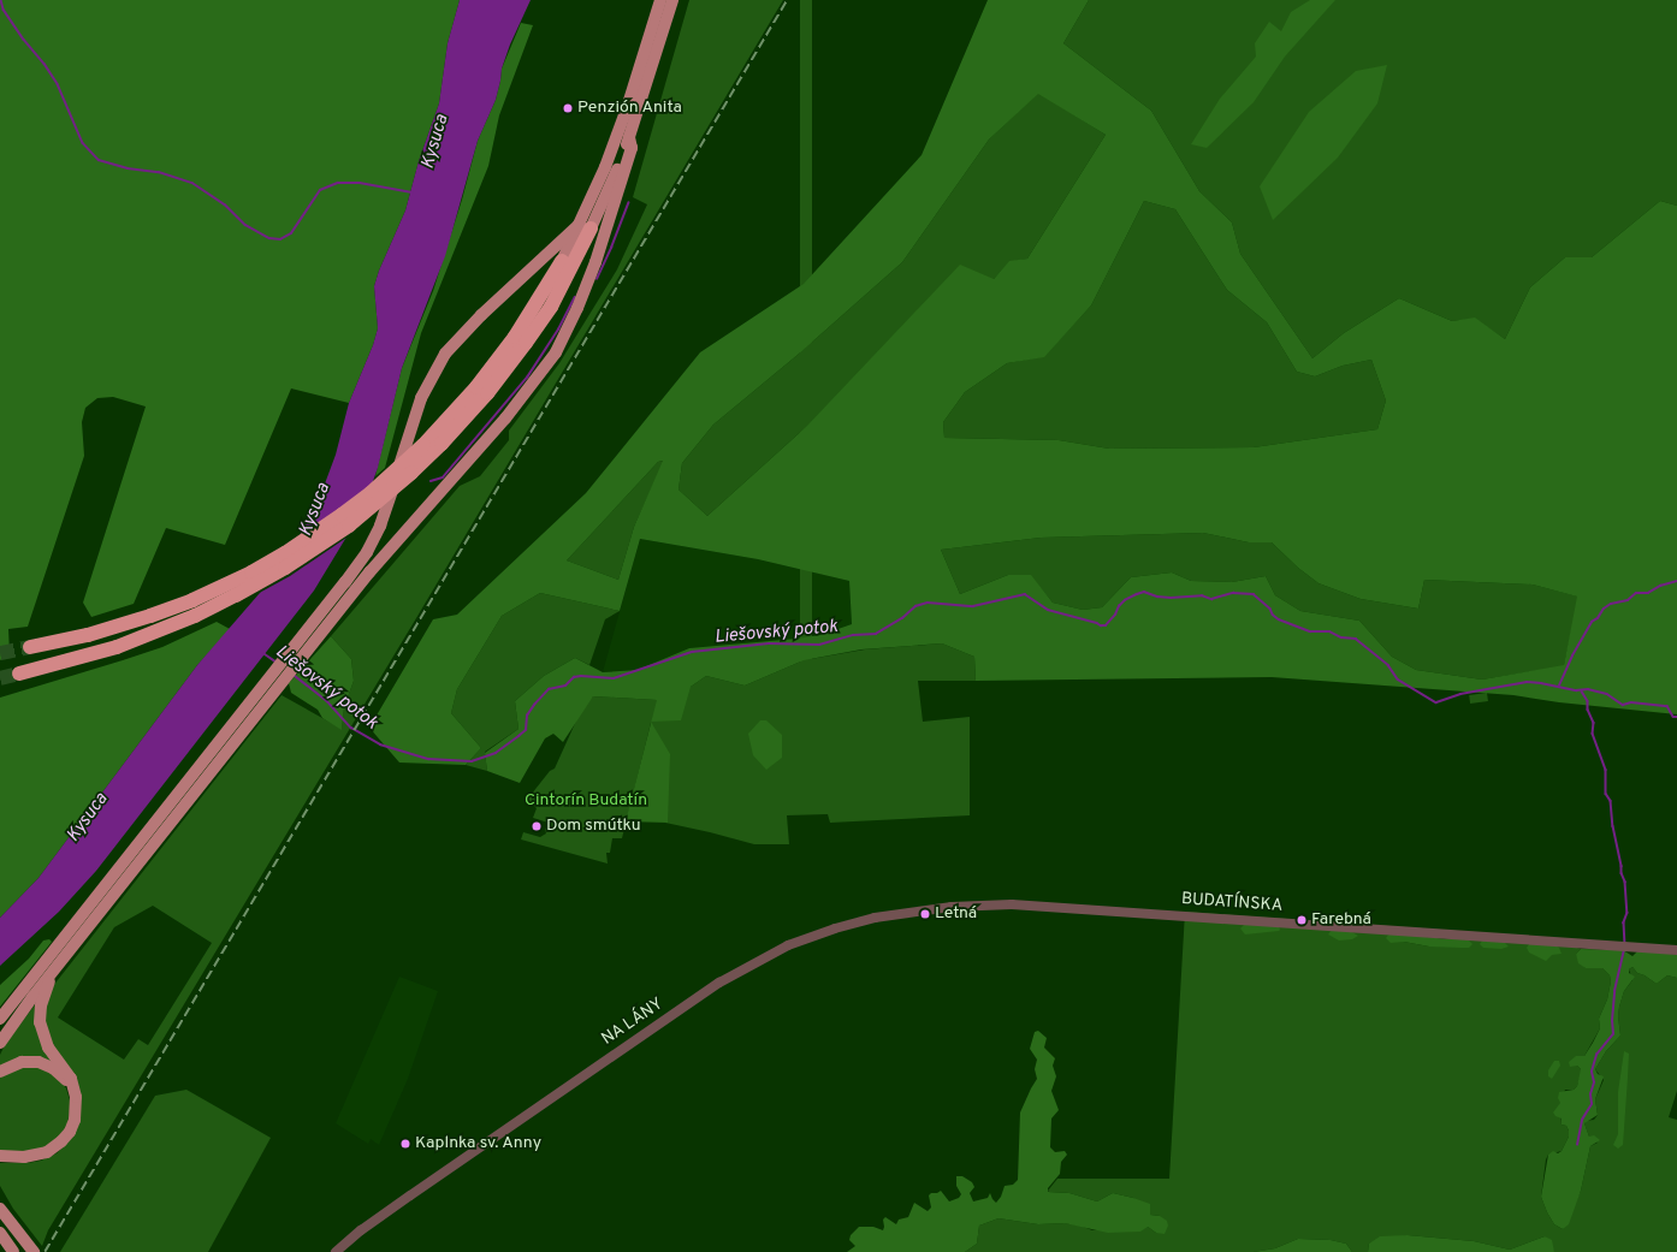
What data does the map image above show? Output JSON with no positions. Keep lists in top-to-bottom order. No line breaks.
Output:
{"streets":{"street":["BUDATÍNSKA","NA LÁNY"]},"crossings":[["BUDATÍNSKA","NA LÁNY"]],"water":["Kysuca","Liešovský potok"],"parks":["Cintorín Budatín"],"places":["Penzión Anita","Dom smútku","Letná","Farebná","Kaplnka sv. Anny"]}
